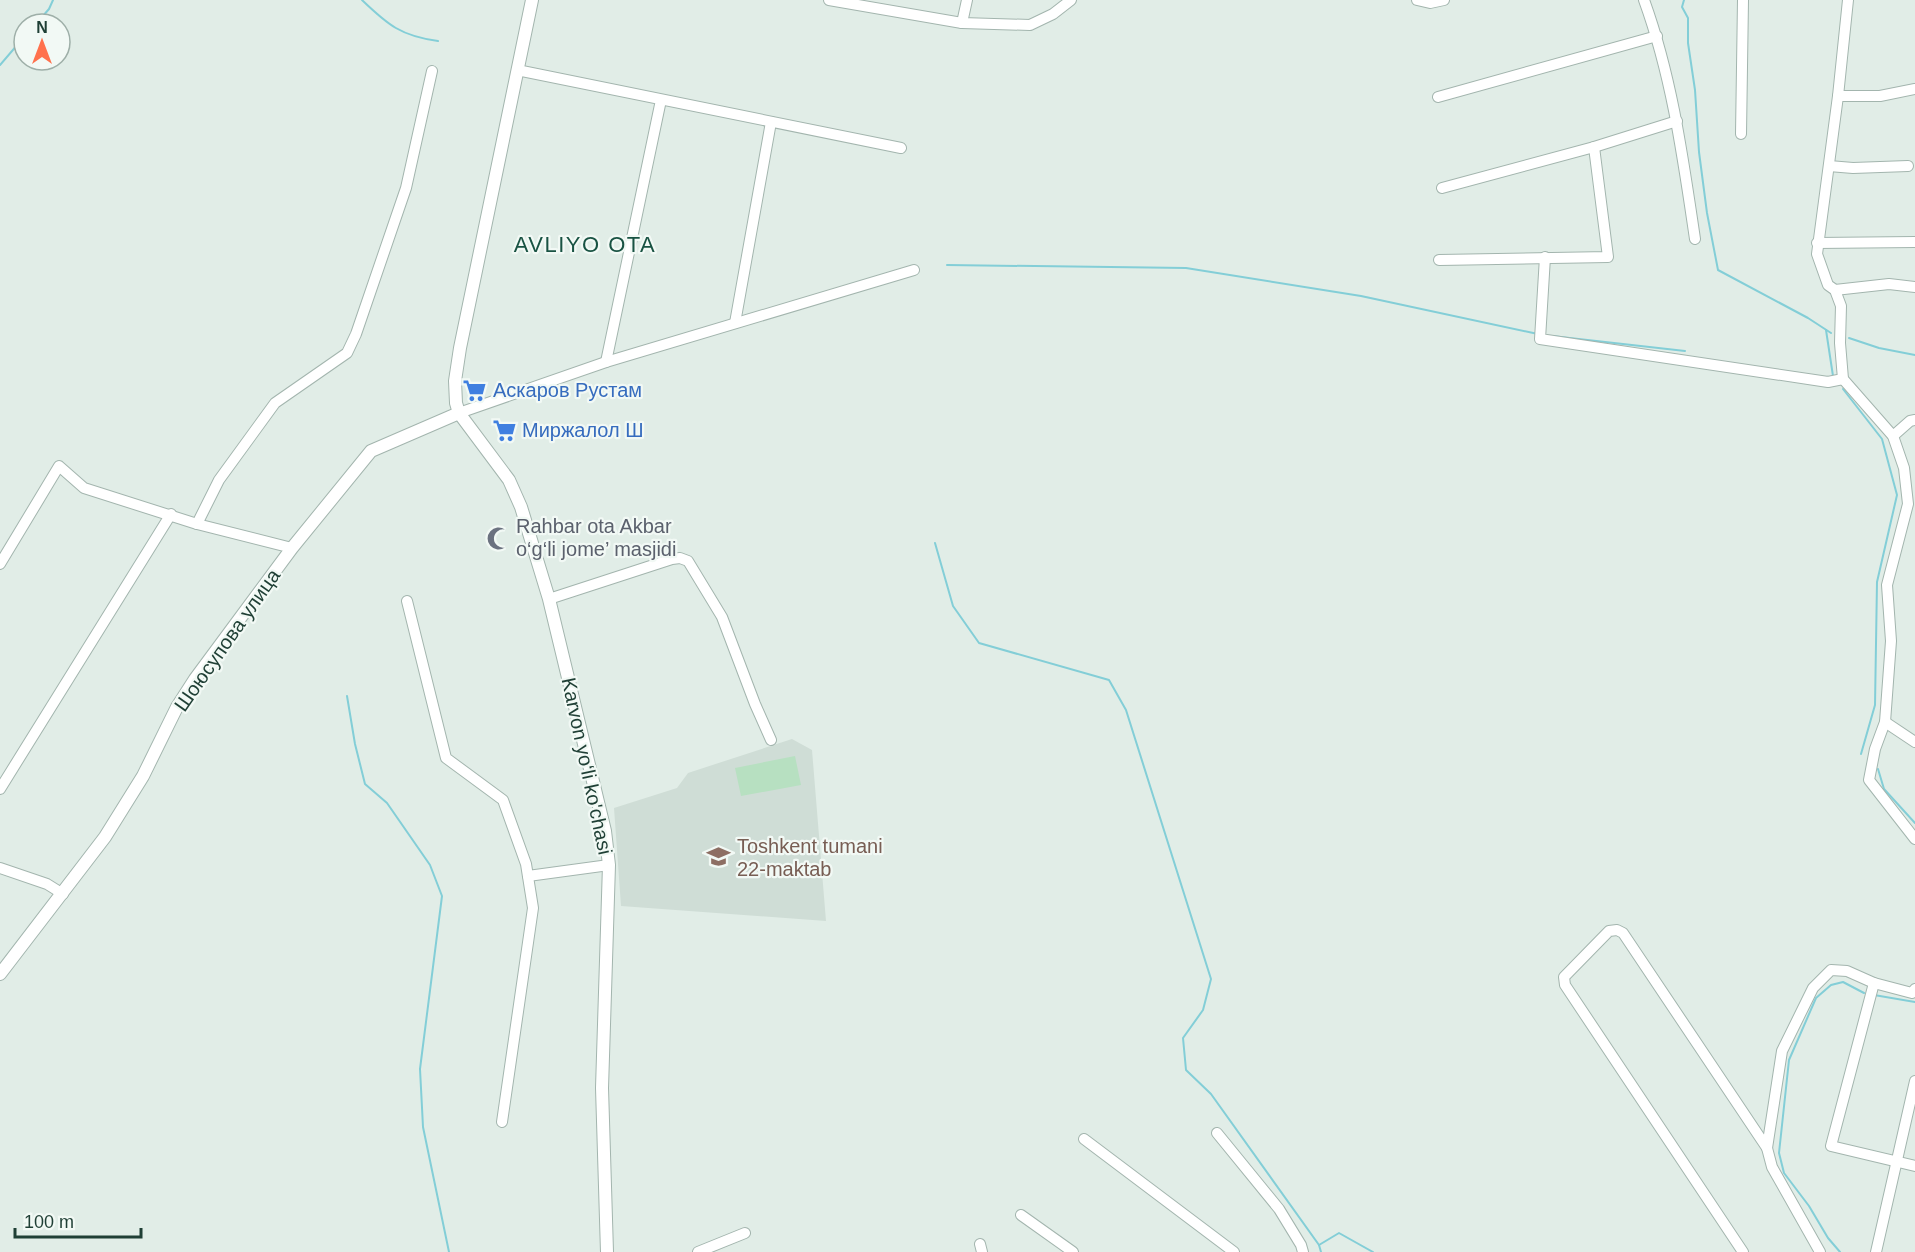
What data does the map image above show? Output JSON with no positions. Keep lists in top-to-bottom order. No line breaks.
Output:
{"streets":{"street":["Шоюсупова улица","Karvon yo‘li ko'chasi"]},"crossings":[["Шоюсупова улица","Karvon yo‘li ko'chasi"]],"districts":["AVLIYO OTA"],"places":{"supermarket":["Аскаров Рустам","Миржалол Ш"],"mosque":["Rahbar ota Akbar o‘g‘li jome’ masjidi"],"school or university":["Toshkent tumani 22-maktab"]},"scale_bar":"100 m","north":"top"}
